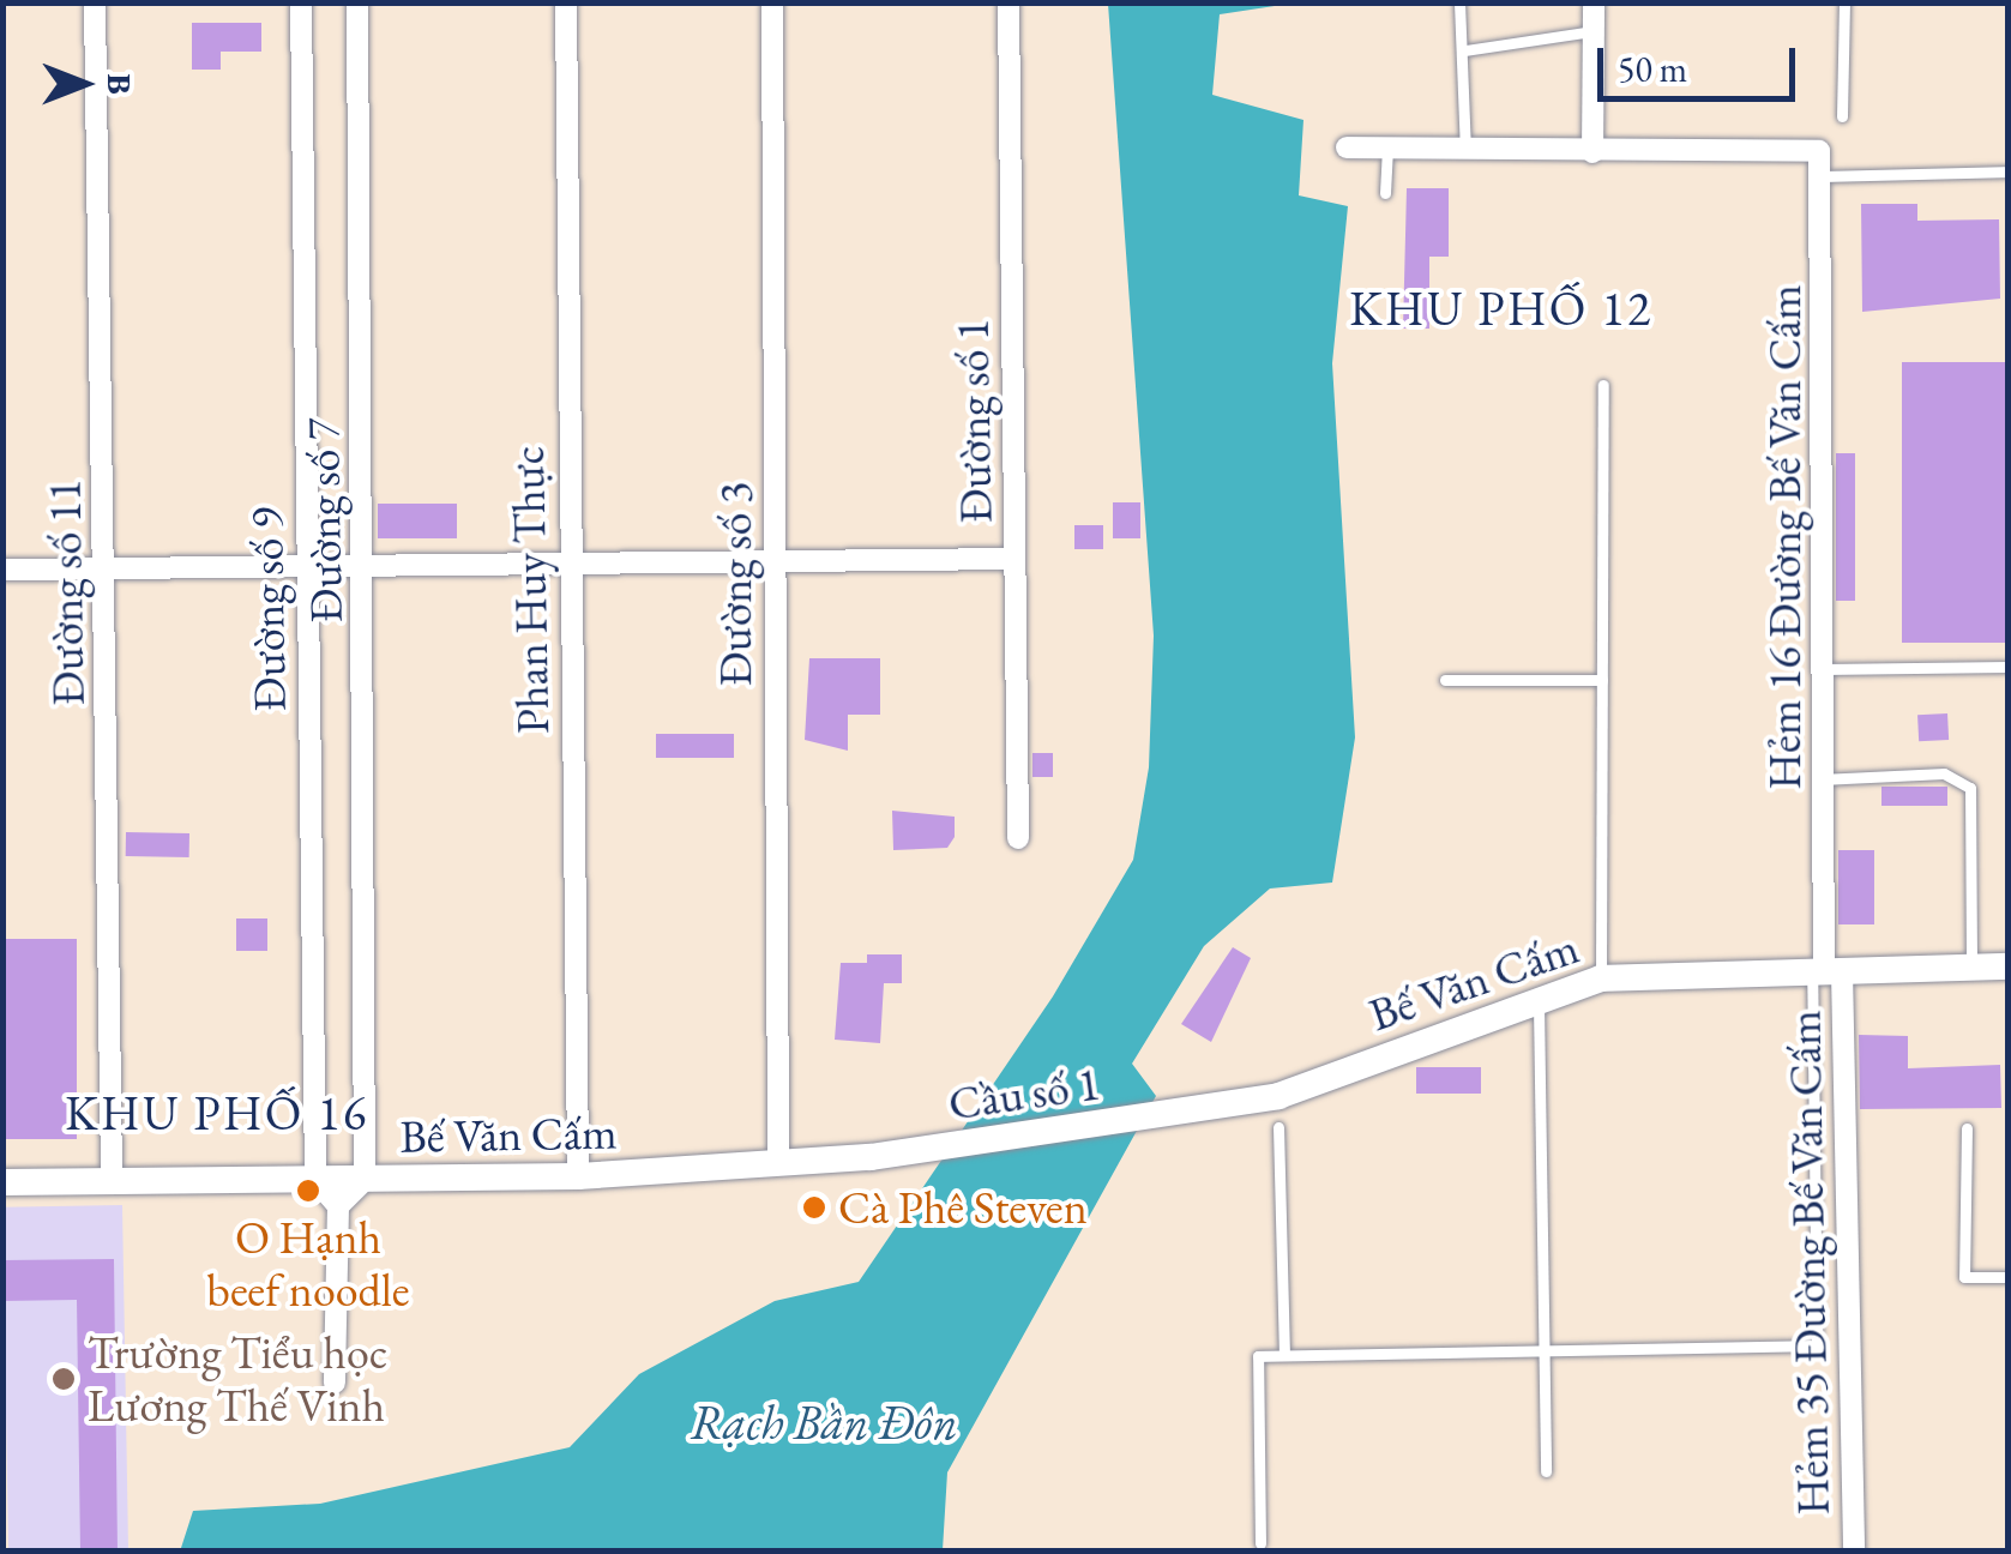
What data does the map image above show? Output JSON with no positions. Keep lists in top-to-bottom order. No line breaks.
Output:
{"streets":{"street":["Đường số 1","Đường số 7","Hẻm 16 Đường Bế Văn Cấm","Đường số 3","Phan Huy Thực","Đường số 11","Đường số 9","Bế Văn Cấm","Cầu số 1","Hẻm 35 Đường Bế Văn Cấm"]},"crossings":[["Đường số 7","Bế Văn Cấm"],["Hẻm 16 Đường Bế Văn Cấm","Bế Văn Cấm"],["Hẻm 16 Đường Bế Văn Cấm","Hẻm 35 Đường Bế Văn Cấm"],["Đường số 3","Bế Văn Cấm"],["Phan Huy Thực","Bế Văn Cấm"],["Đường số 11","Bế Văn Cấm"],["Đường số 9","Bế Văn Cấm"],["Bế Văn Cấm","Cầu số 1"],["Bế Văn Cấm","Hẻm 35 Đường Bế Văn Cấm"]],"districts":["KHU PHỐ 12","KHU PHỐ 16"],"water":["Rạch Bần Đôn"],"places":["O Hạnh beef noodle","Cà Phê Steven","Trường Tiểu học Lương Thế Vinh"],"scale_bar":"50 m","north":"right"}
